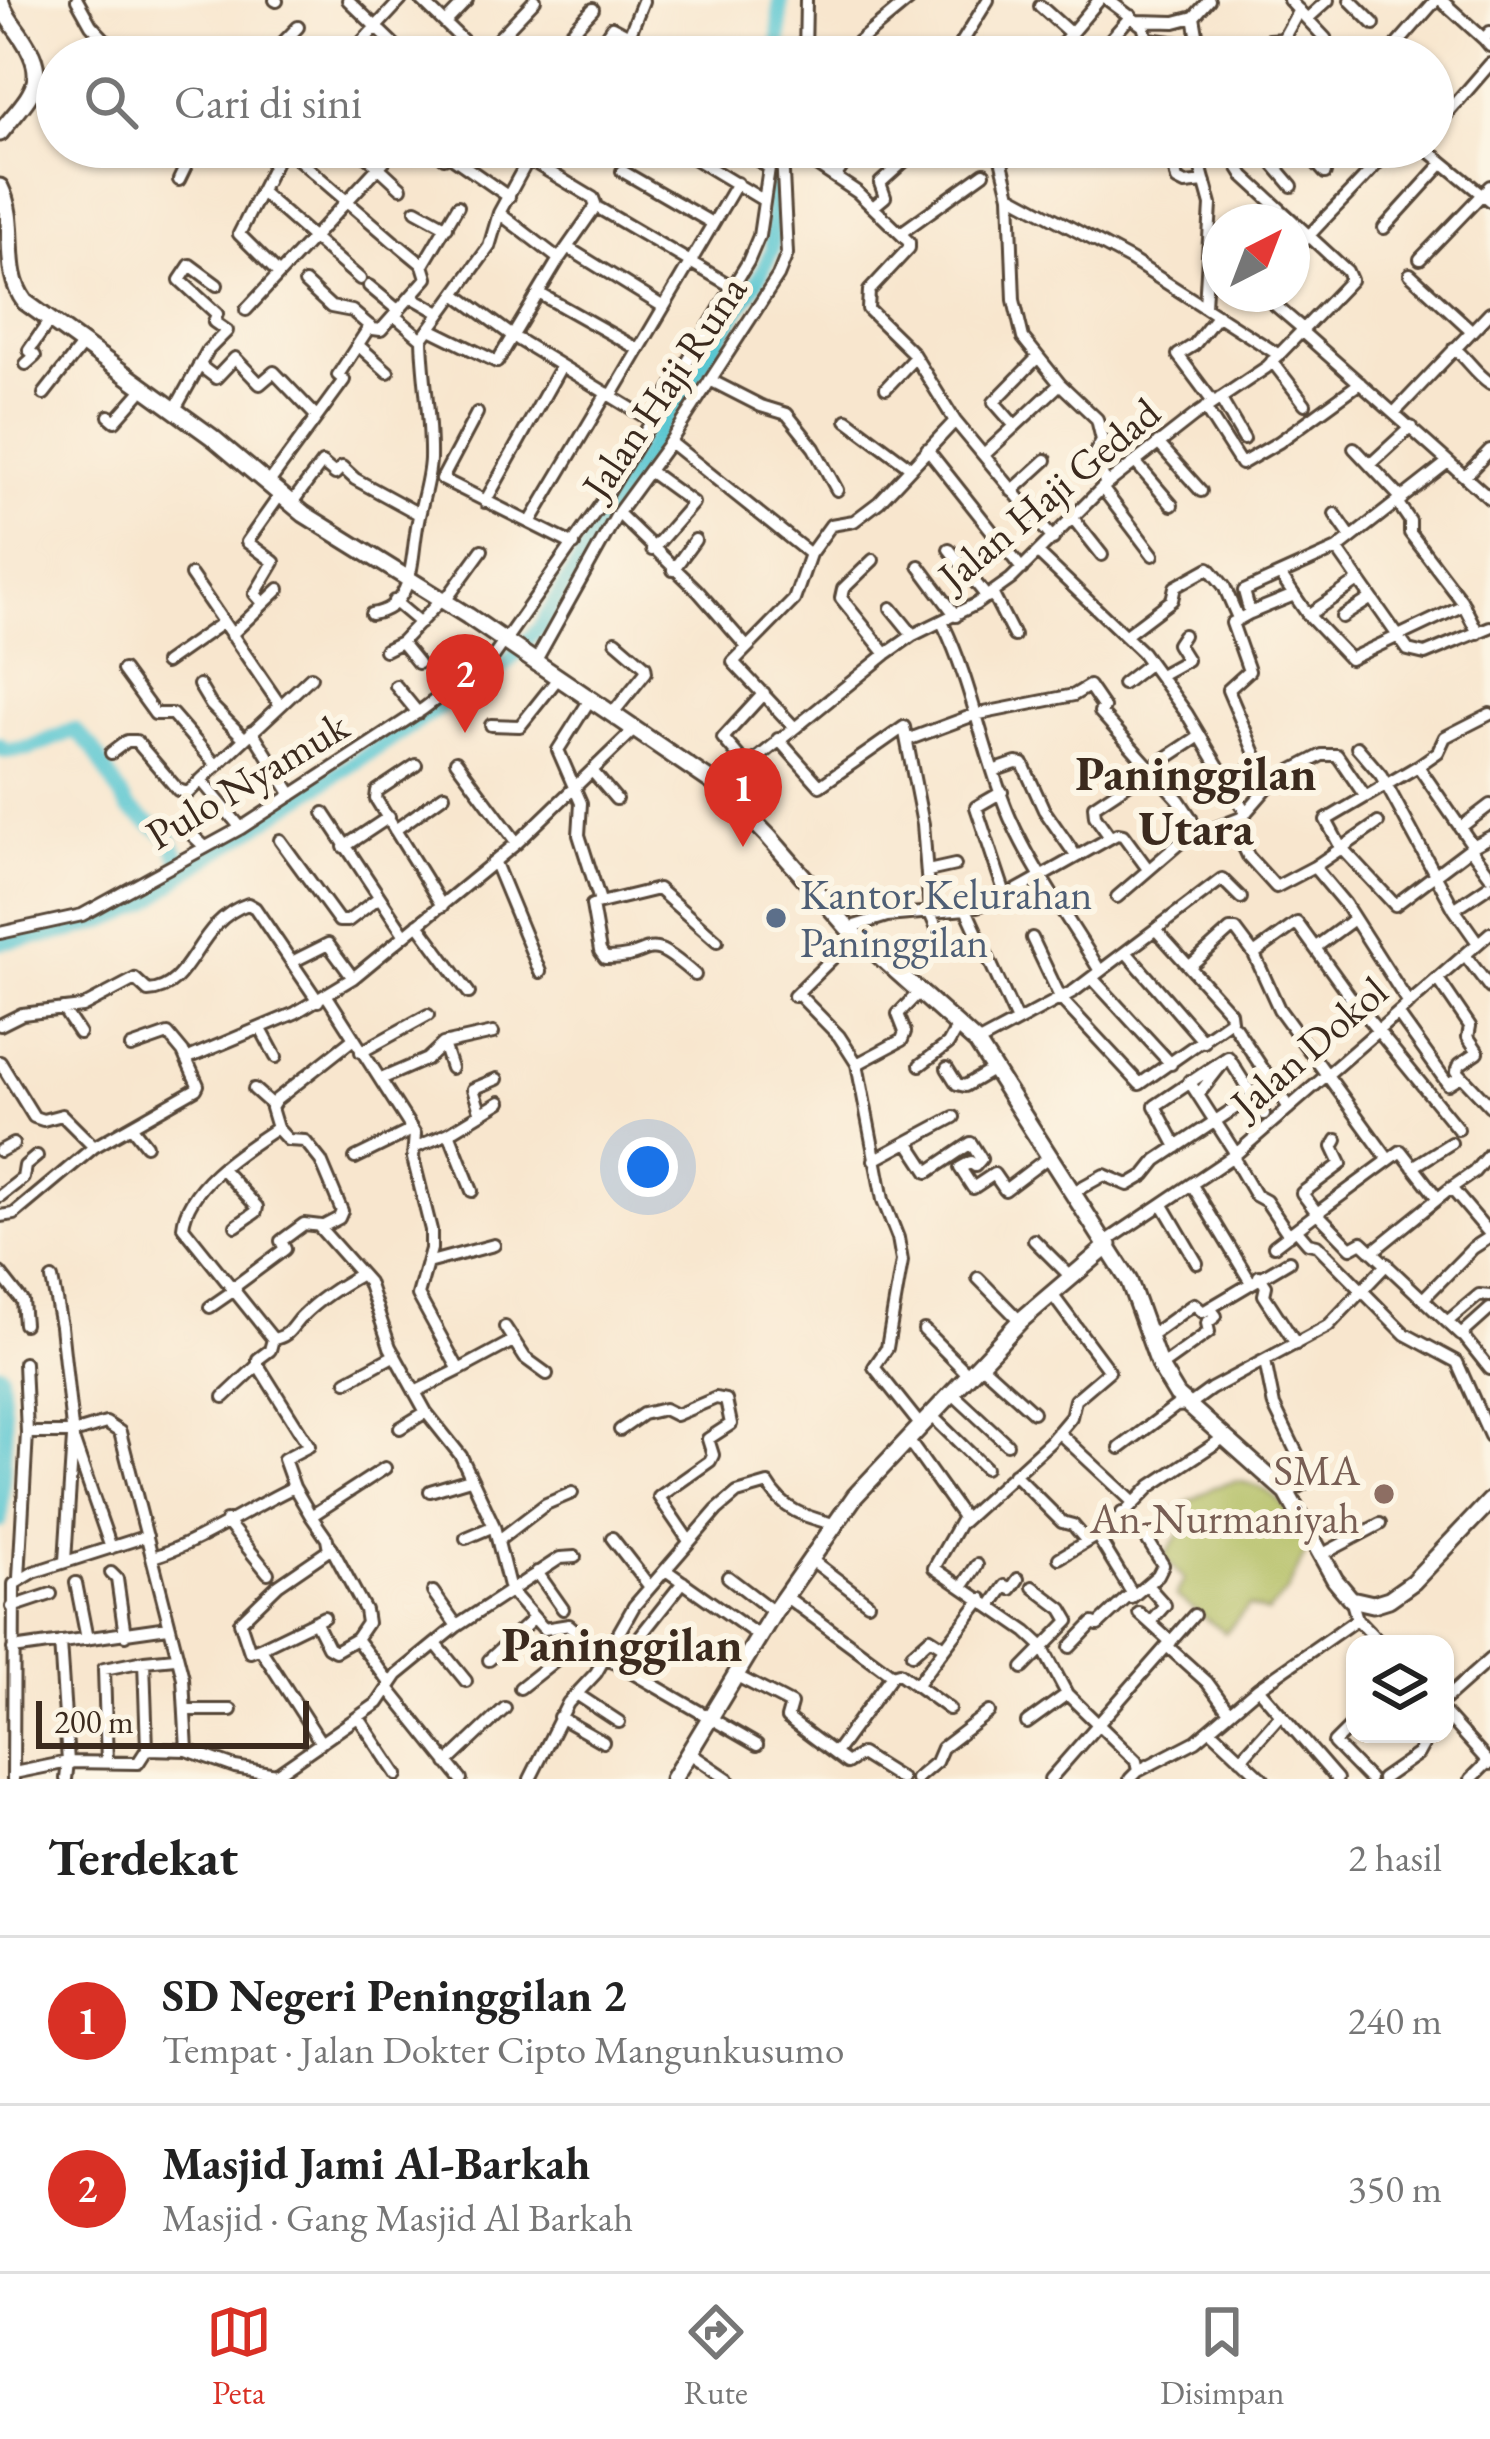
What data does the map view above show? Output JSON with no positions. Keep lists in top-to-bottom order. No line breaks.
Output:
{"streets":{"street":["Jalan Haji Runa","Jalan Haji Gedad","Pulo Nyamuk","Jalan Dokol"]},"crossings":[["Jalan Haji Runa","Pulo Nyamuk"]],"districts":["Paninggilan Utara","Paninggilan"],"places":["Kantor Kelurahan Paninggilan","SMA An-Nurmaniyah"],"scale_bar":"200 m","north":"top right","page":{"search":"Cari di sini","pins":["2","1"],"scale":"200 m","heading":["Terdekat","2 hasil"],"list":[{"mark":"1","name":"SD Negeri Peninggilan 2","note":"Tempat · Jalan Dokter Cipto Mangunkusumo","value":"240 m"},{"mark":"2","name":"Masjid Jami Al-Barkah","note":"Masjid · Gang Masjid Al Barkah","value":"350 m"}],"nav":["Peta","Rute","Disimpan"]}}
